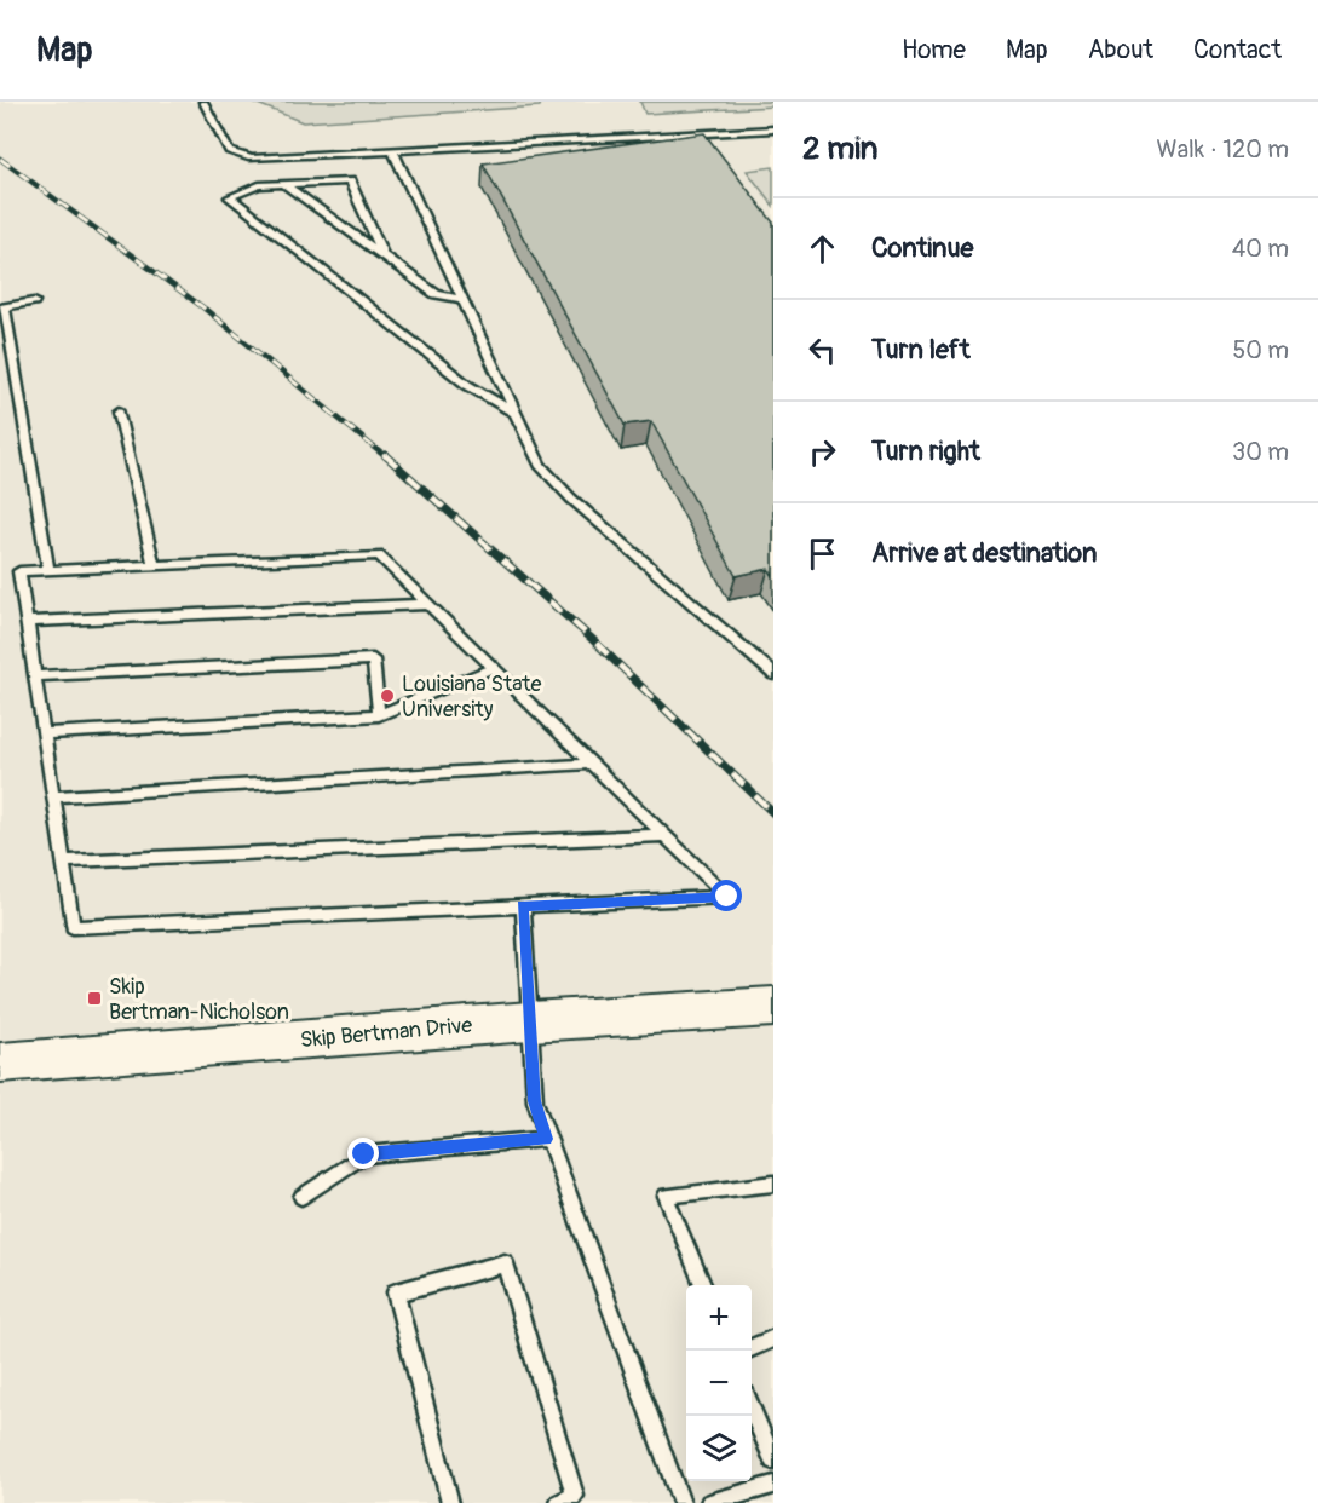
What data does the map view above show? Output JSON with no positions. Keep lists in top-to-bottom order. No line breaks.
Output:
{"streets":{"street":["Skip Bertman Drive"]},"places":{"other":["Louisiana State University"],"transit":["Skip Bertman-Nicholson"]},"page":{"header":"Map","nav":["Home","Map","About","Contact"],"heading":["2 min","Walk · 120 m"],"list":[["Continue","40 m"],["Turn left","50 m"],["Turn right","30 m"],"Arrive at destination"],"map_buttons":["+","−"]}}
